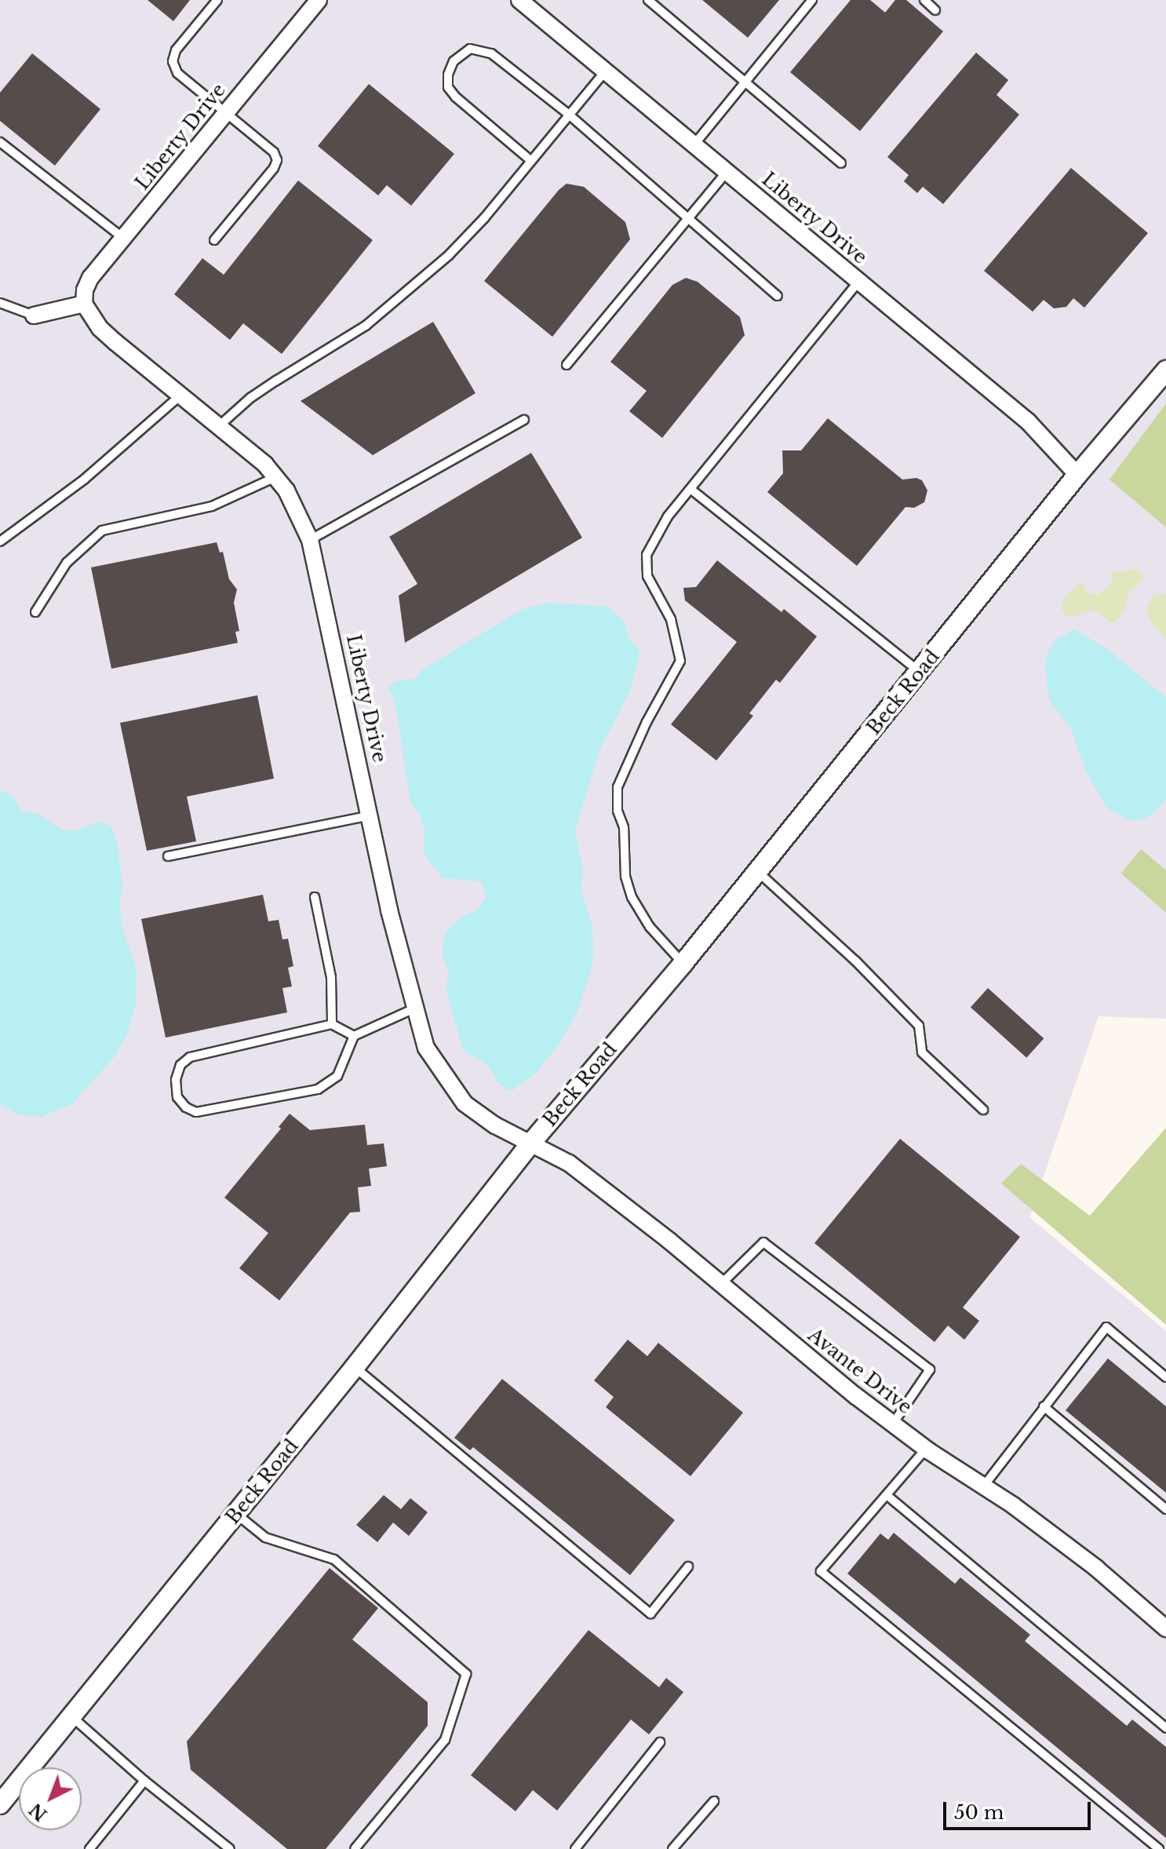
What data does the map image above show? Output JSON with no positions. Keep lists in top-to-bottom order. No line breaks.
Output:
{"streets":{"street":["Liberty Drive","Beck Road","Avante Drive"]},"crossings":[["Liberty Drive","Beck Road"],["Liberty Drive","Avante Drive"],["Beck Road","Avante Drive"]],"scale_bar":"50 m","north":"bottom left"}
